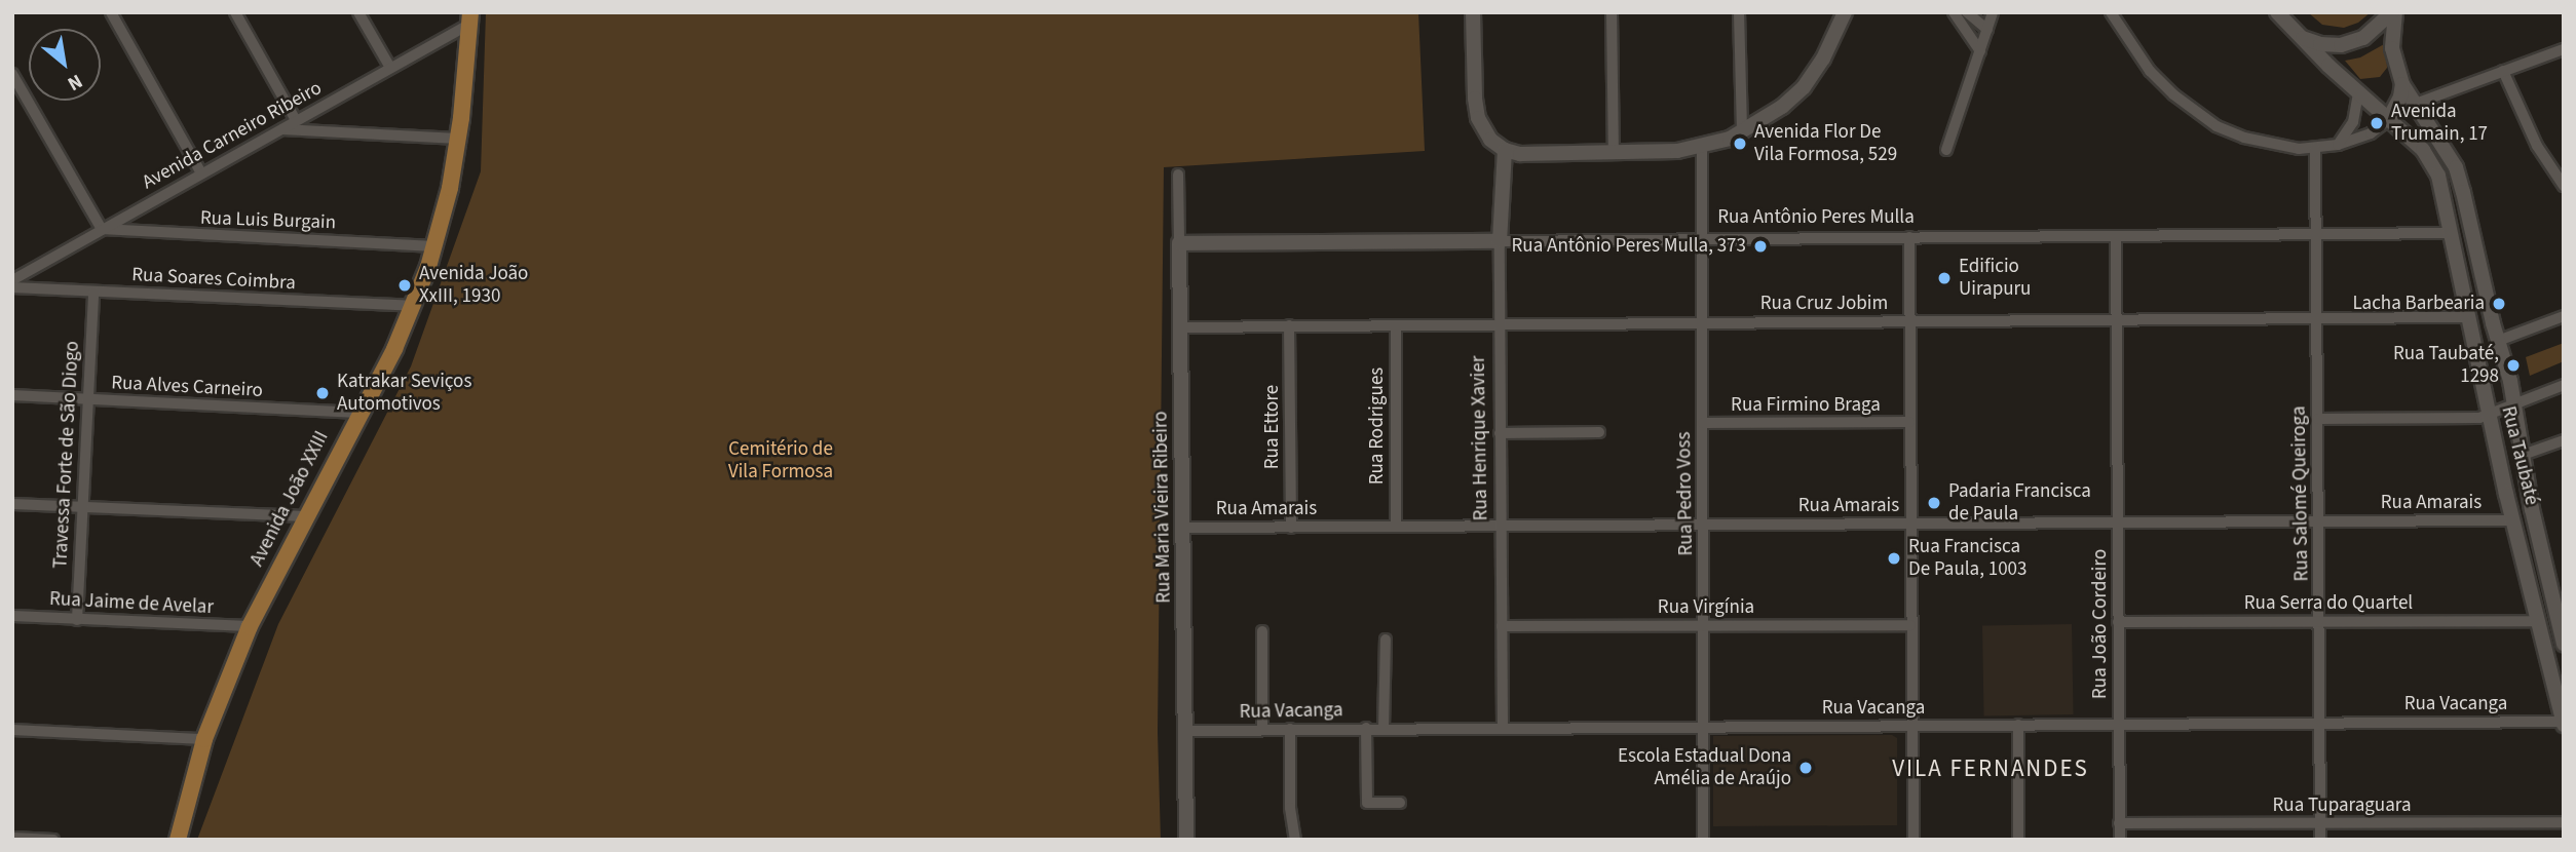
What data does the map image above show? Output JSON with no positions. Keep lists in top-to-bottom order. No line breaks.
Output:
{"streets":{"main road":["Rua Antônio Peres Mulla","Rua Henrique Xavier","Rua Taubaté","Avenida João XXIII","Rua Maria Vieira Ribeiro"],"street":["Avenida Carneiro Ribeiro","Rua Luis Burgain","Rua Soares Coimbra","Rua Cruz Jobim","Rua Alves Carneiro","Rua Firmino Braga","Rua Rodrigues","Rua Ettore","Travessa Forte de São Diogo","Rua Pedro Voss","Rua Salomé Queiroga","Rua Amarais","Rua Jaime de Avelar","Rua Serra do Quartel","Rua Virgínia","Rua João Cordeiro","Rua Vacanga","Rua Tuparaguara"]},"crossings":[["Avenida Carneiro Ribeiro","Rua Luis Burgain"],["Avenida Carneiro Ribeiro","Avenida João XXIII"],["Rua Antônio Peres Mulla","Rua Henrique Xavier"],["Rua Antônio Peres Mulla","Rua Taubaté"],["Rua Antônio Peres Mulla","Rua Pedro Voss"],["Rua Antônio Peres Mulla","Rua Salomé Queiroga"],["Rua Antônio Peres Mulla","Rua Maria Vieira Ribeiro"],["Rua Antônio Peres Mulla","Rua João Cordeiro"],["Rua Luis Burgain","Avenida João XXIII"],["Rua Soares Coimbra","Travessa Forte de São Diogo"],["Rua Soares Coimbra","Avenida João XXIII"],["Rua Cruz Jobim","Rua Rodrigues"],["Rua Cruz Jobim","Rua Ettore"],["Rua Cruz Jobim","Rua Henrique Xavier"],["Rua Cruz Jobim","Rua Taubaté"],["Rua Cruz Jobim","Rua Pedro Voss"],["Rua Cruz Jobim","Rua Salomé Queiroga"],["Rua Cruz Jobim","Rua Maria Vieira Ribeiro"],["Rua Cruz Jobim","Rua João Cordeiro"],["Rua Alves Carneiro","Travessa Forte de São Diogo"],["Rua Alves Carneiro","Avenida João XXIII"],["Rua Firmino Braga","Rua Pedro Voss"],["Rua Rodrigues","Rua Amarais"],["Rua Ettore","Rua Amarais"],["Rua Henrique Xavier","Rua Amarais"],["Rua Henrique Xavier","Rua Virgínia"],["Rua Henrique Xavier","Rua Vacanga"],["Travessa Forte de São Diogo","Rua Jaime de Avelar"],["Rua Taubaté","Rua Amarais"],["Rua Taubaté","Rua Serra do Quartel"],["Rua Taubaté","Rua Vacanga"],["Rua Pedro Voss","Rua Amarais"],["Rua Pedro Voss","Rua Virgínia"],["Rua Pedro Voss","Rua Vacanga"],["Rua Salomé Queiroga","Rua Amarais"],["Rua Salomé Queiroga","Rua Serra do Quartel"],["Rua Salomé Queiroga","Rua Vacanga"],["Rua Salomé Queiroga","Rua Tuparaguara"],["Avenida João XXIII","Rua Jaime de Avelar"],["Rua Amarais","Rua Maria Vieira Ribeiro"],["Rua Amarais","Rua João Cordeiro"],["Rua Maria Vieira Ribeiro","Rua Vacanga"],["Rua Serra do Quartel","Rua João Cordeiro"],["Rua João Cordeiro","Rua Vacanga"],["Rua João Cordeiro","Rua Tuparaguara"]],"districts":["VILA FERNANDES"],"parks":["Cemitério de Vila Formosa"],"places":["Avenida Trumain, 17","Avenida Flor De Vila Formosa, 529","Rua Antônio Peres Mulla, 373","Edificio Uirapuru","Avenida João XxIII, 1930","Lacha Barbearia","Rua Taubaté, 1298","Katrakar Seviços Automotivos","Padaria Francisca de Paula","Rua Francisca De Paula, 1003","Escola Estadual Dona Amélia de Araújo"],"north":"bottom right"}
